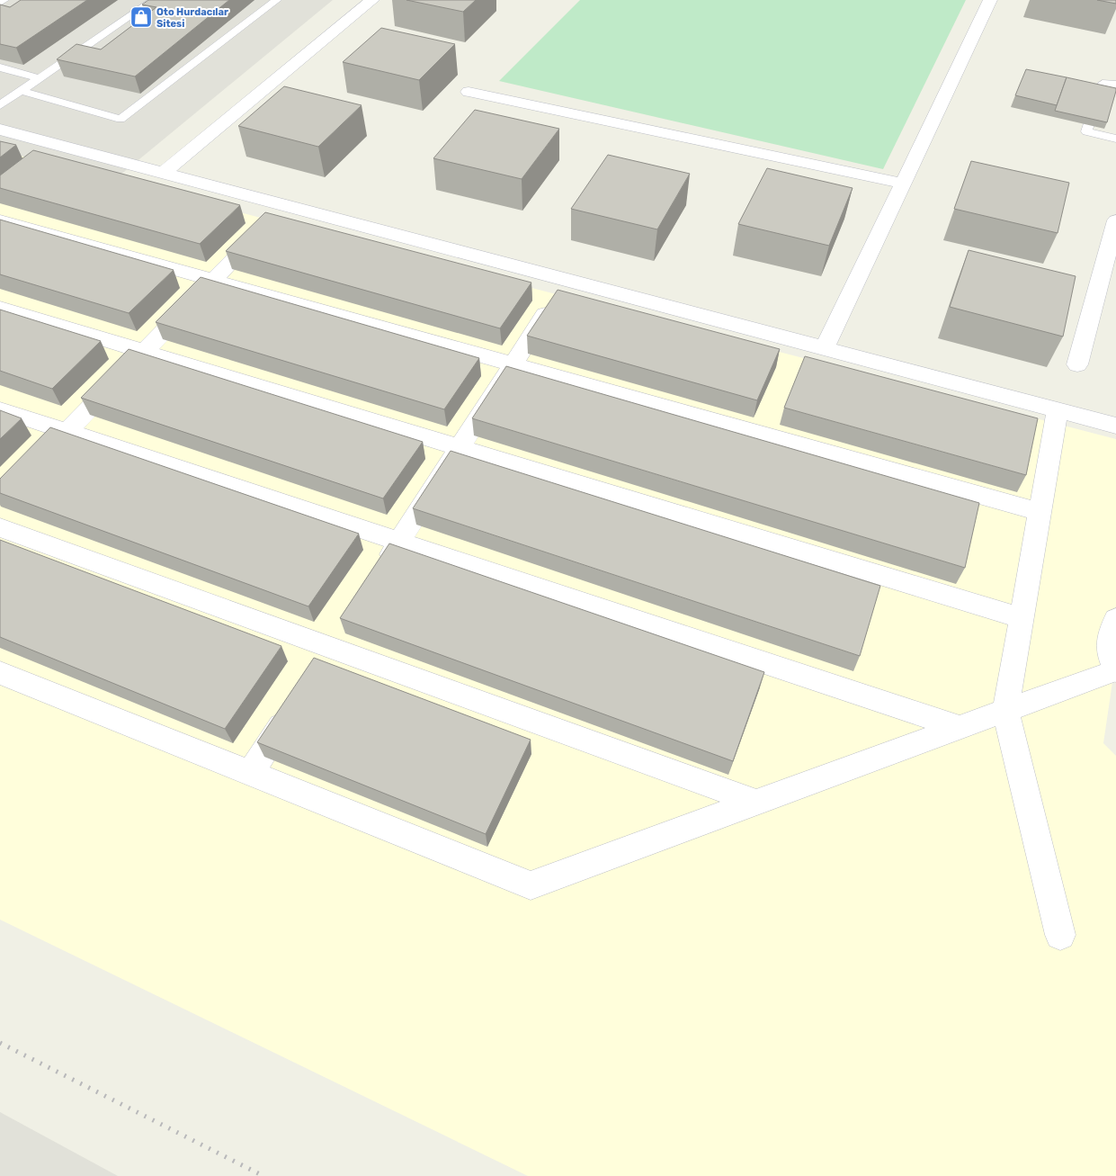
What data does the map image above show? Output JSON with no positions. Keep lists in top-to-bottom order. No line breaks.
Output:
{"places":{"shop":["Oto Hurdacılar Sitesi"]}}
